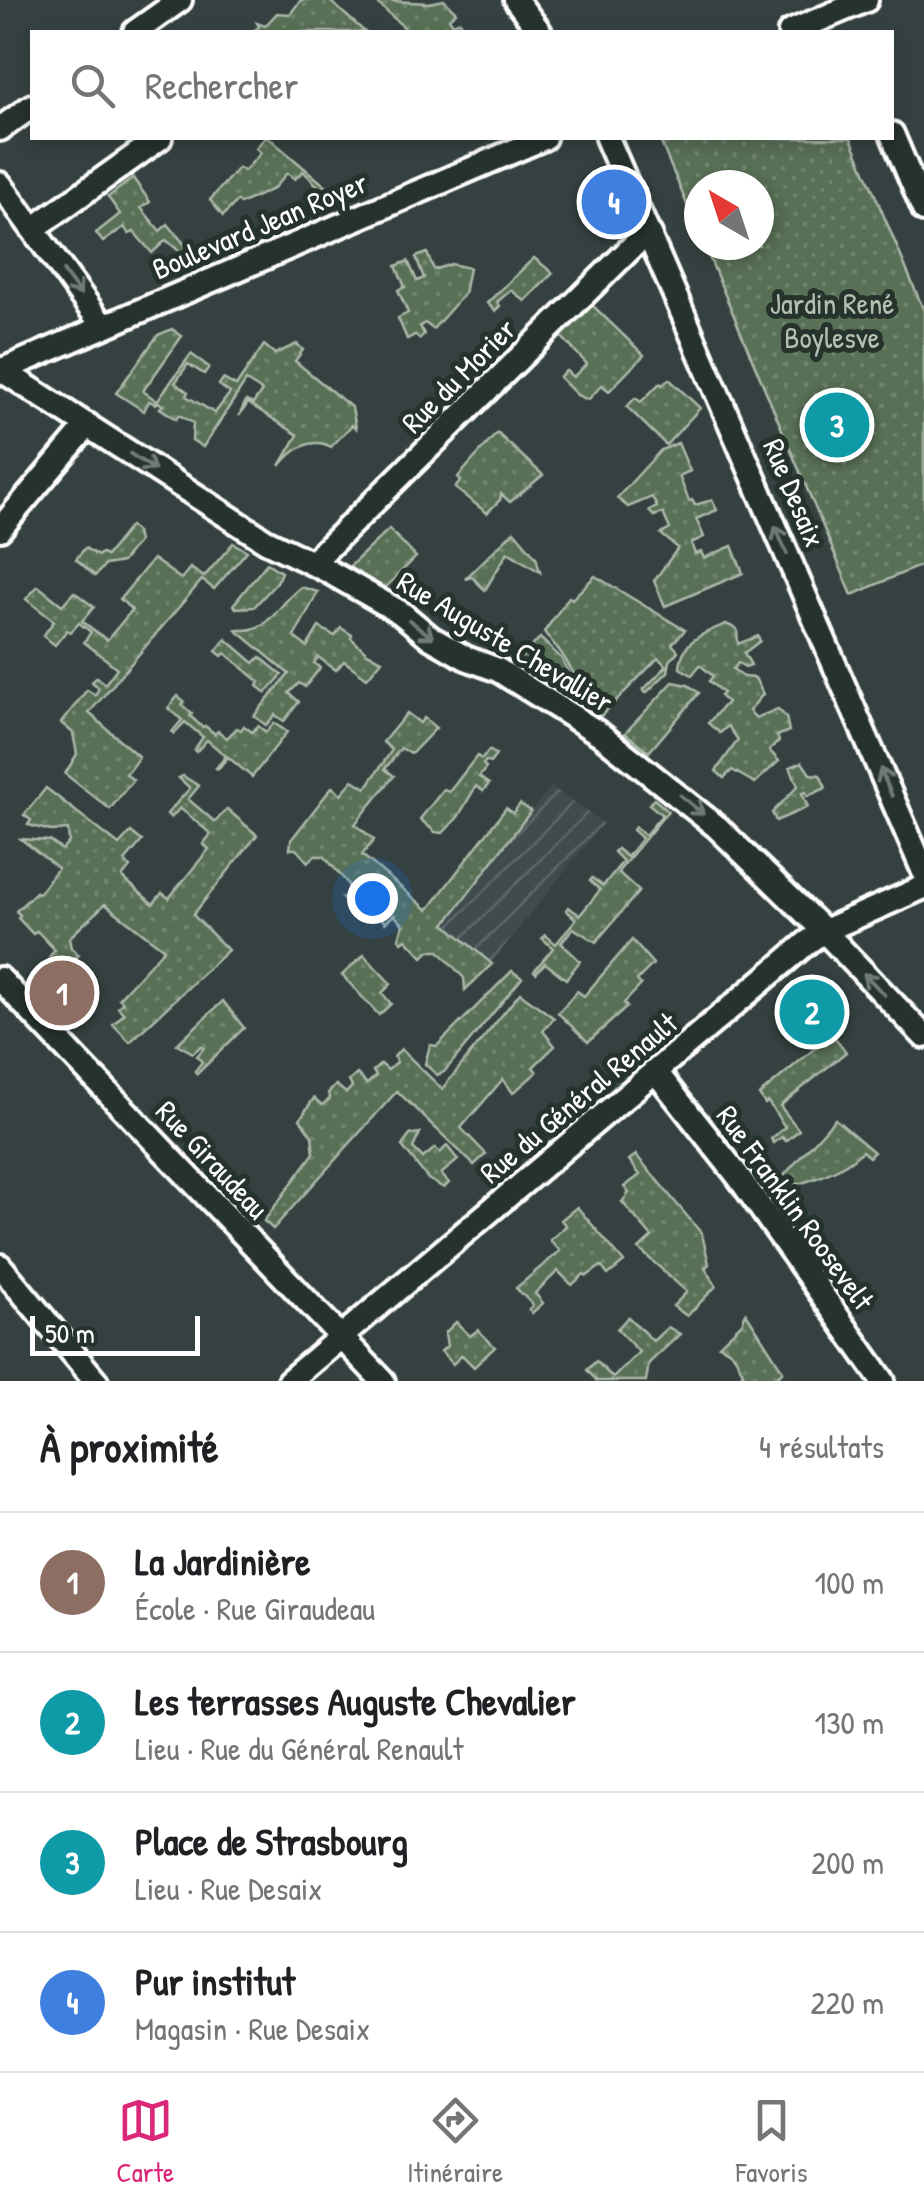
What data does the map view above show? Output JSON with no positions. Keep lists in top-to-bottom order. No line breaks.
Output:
{"streets":{"street":["Boulevard Jean Royer","Rue du Morier","Rue Desaix","Rue Auguste Chevallier","Rue du Général Renault","Rue Giraudeau","Rue Franklin Roosevelt"]},"crossings":[["Boulevard Jean Royer","Rue Auguste Chevallier"],["Rue du Morier","Rue Desaix"],["Rue du Morier","Rue Auguste Chevallier"],["Rue Auguste Chevallier","Rue du Général Renault"],["Rue du Général Renault","Rue Giraudeau"],["Rue du Général Renault","Rue Franklin Roosevelt"]],"one_way":["Rue Desaix"],"parks":["Jardin René Boylesve"],"scale_bar":"50 m","north":"top left","page":{"search":"Rechercher","pins":["4","3","1","2"],"scale":"50 m","heading":["À proximité","4 résultats"],"list":[{"mark":"1","name":"La Jardinière","note":"École · Rue Giraudeau","value":"100 m"},{"mark":"2","name":"Les terrasses Auguste Chevalier","note":"Lieu · Rue du Général Renault","value":"130 m"},{"mark":"3","name":"Place de Strasbourg","note":"Lieu · Rue Desaix","value":"200 m"},{"mark":"4","name":"Pur institut","note":"Magasin · Rue Desaix","value":"220 m"}],"nav":["Carte","Itinéraire","Favoris"]}}
